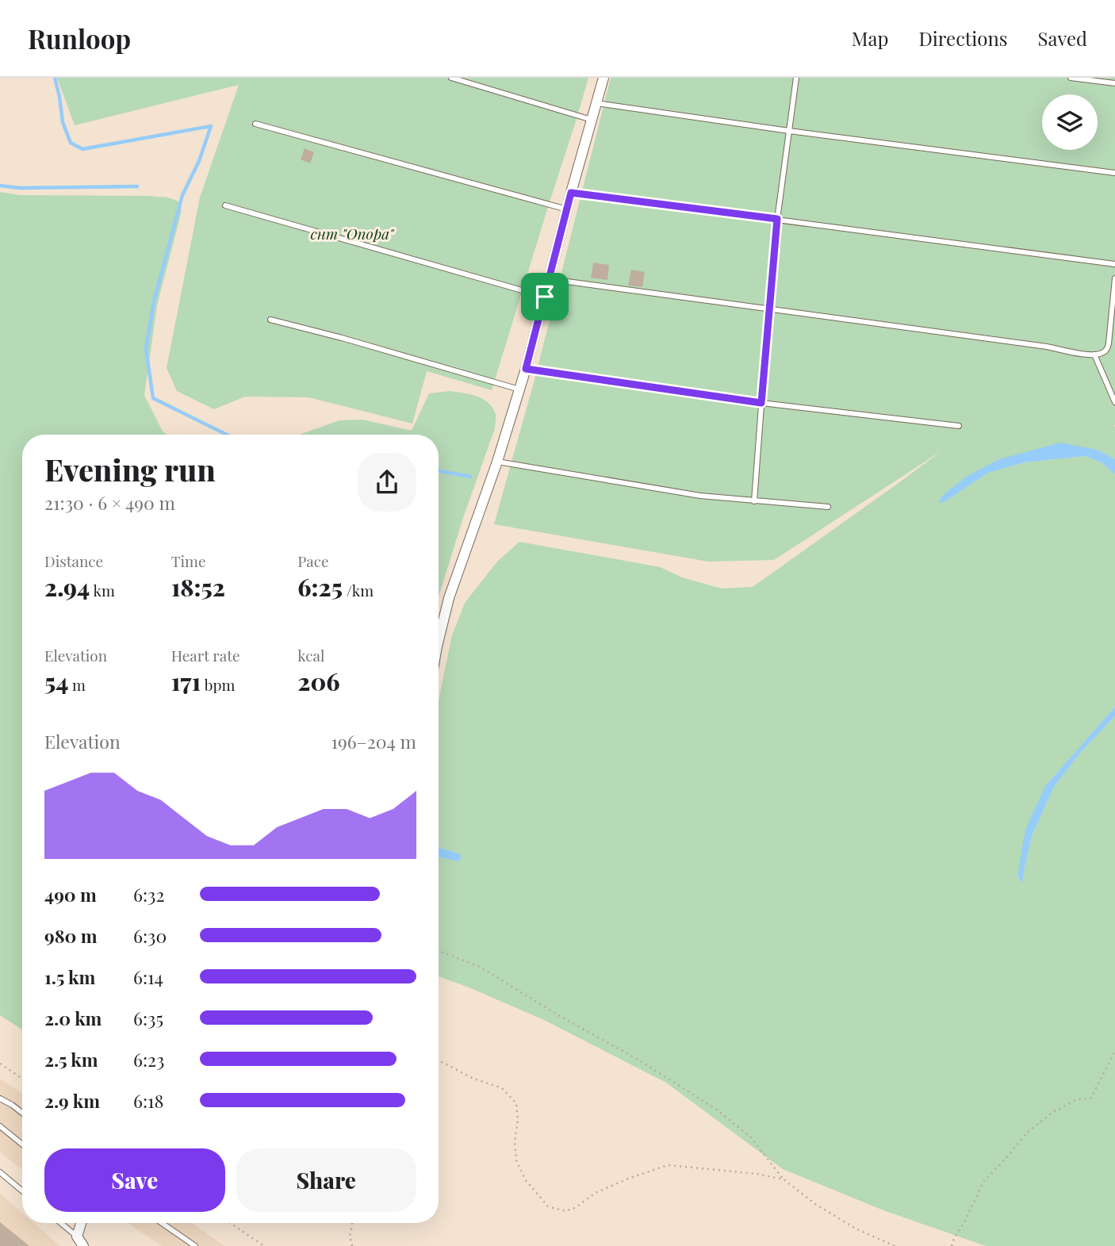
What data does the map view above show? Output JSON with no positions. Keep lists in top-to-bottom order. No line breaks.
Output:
{"parks":["снт \"Опора\""],"page":{"header":"Runloop","nav":["Map","Directions","Saved"],"heading":["Evening run","21:30 · 6 × 490 m"],"stats":[["Distance","2.94 km"],["Time","18:52"],["Pace","6:25 /km"],["Elevation","54 m"],["Heart rate","171 bpm"],["kcal","206"]],"chart":["Elevation","196–204 m"],"list":[{"name":"490 m","note":"6:32"},{"name":"980 m","note":"6:30"},{"name":"1.5 km","note":"6:14"},{"name":"2.0 km","note":"6:35"},{"name":"2.5 km","note":"6:23"},{"name":"2.9 km","note":"6:18"}],"buttons":["Save","Share"]}}
